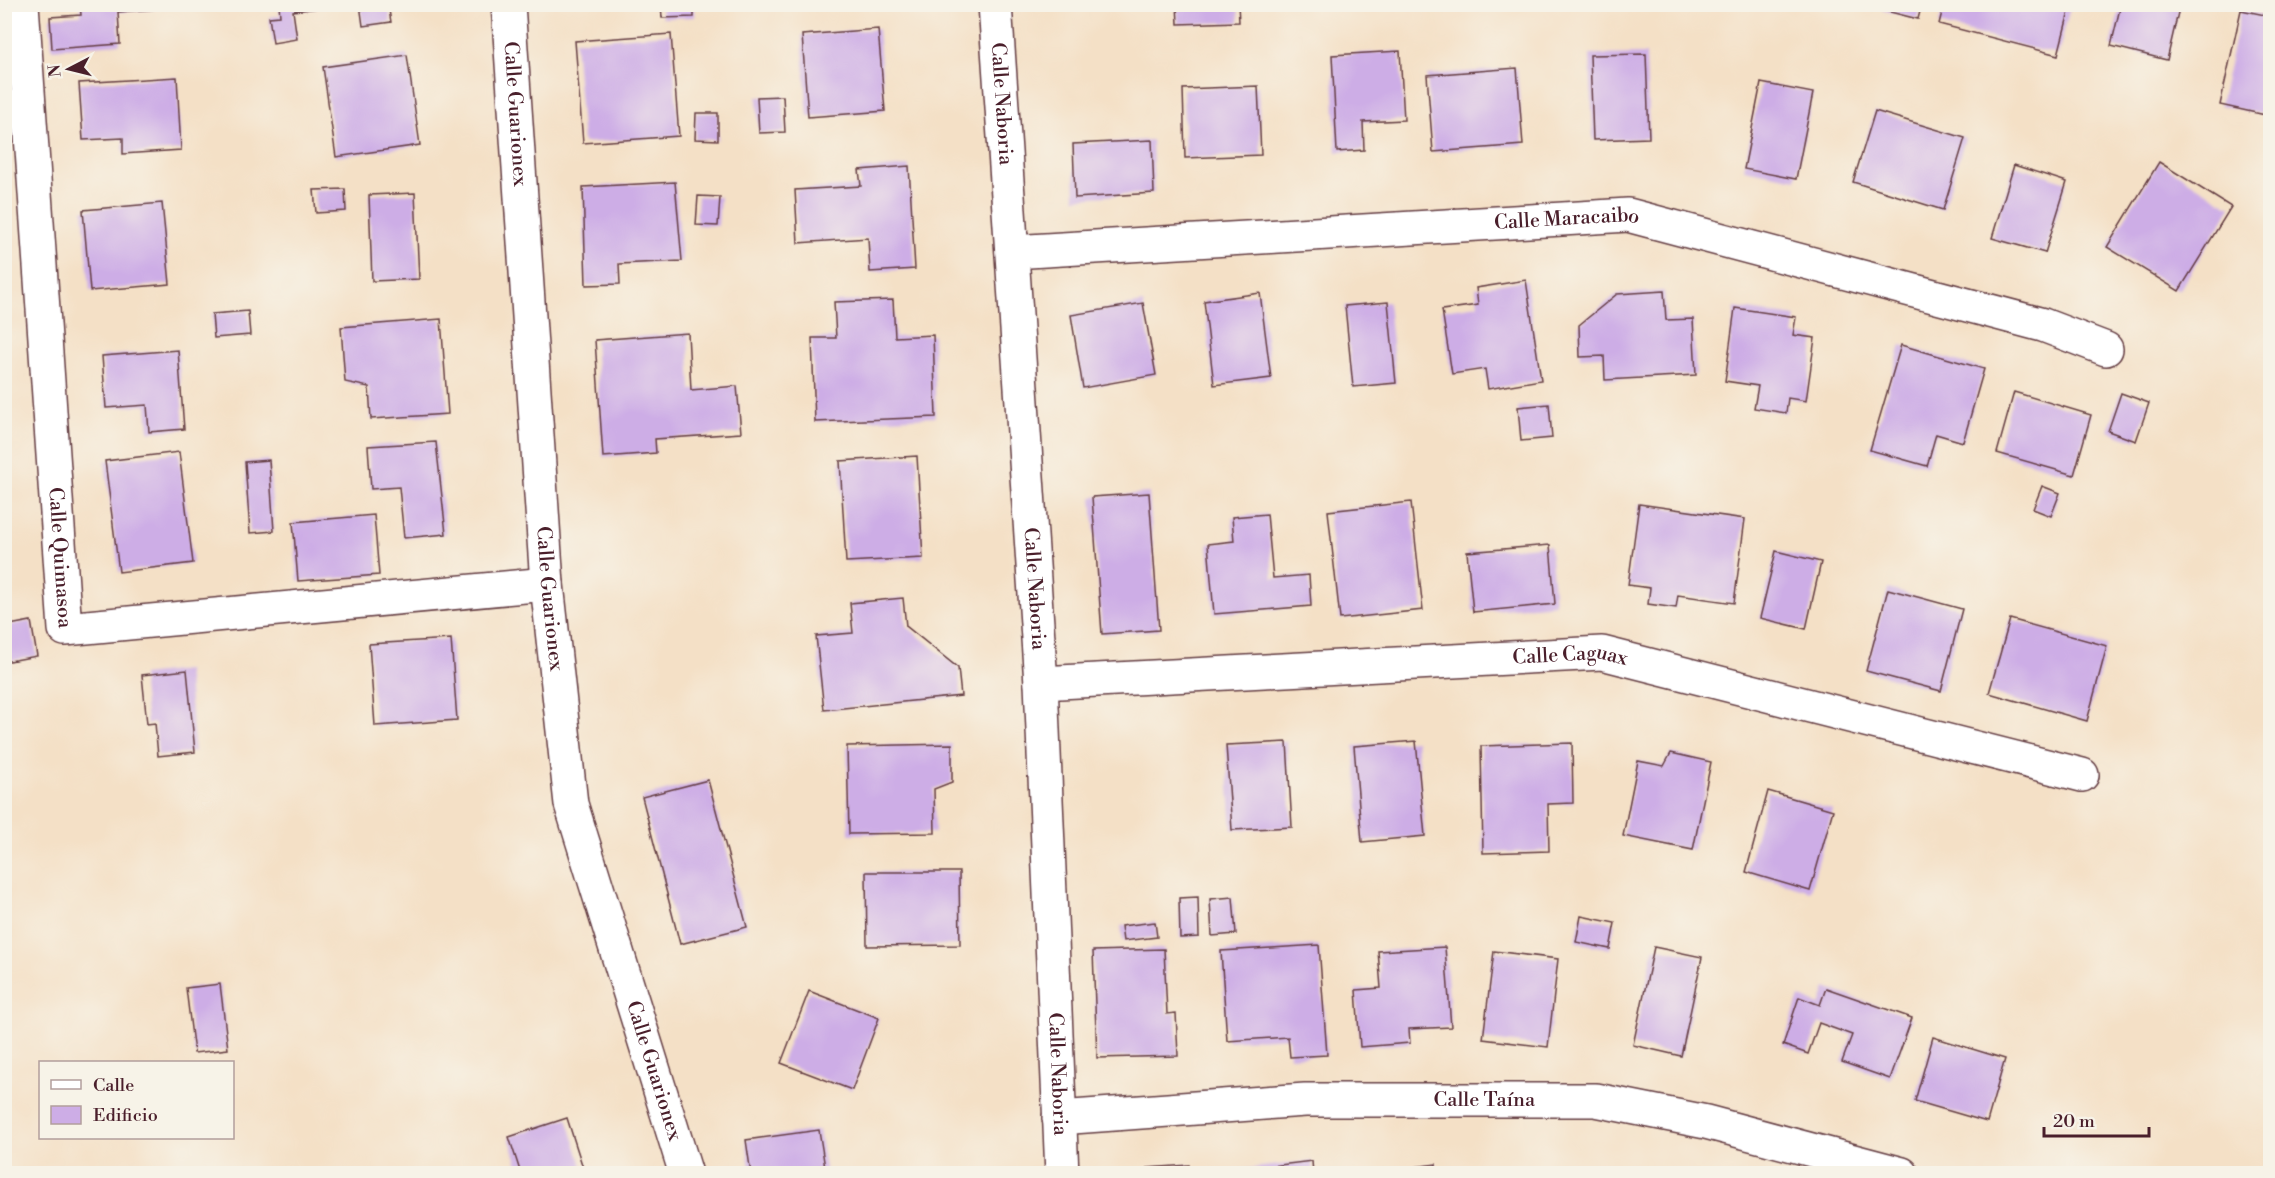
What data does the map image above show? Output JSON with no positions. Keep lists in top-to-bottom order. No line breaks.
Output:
{"streets":{"street":["Calle Naboria","Calle Guarionex","Calle Maracaibo","Calle Quimasoa","Calle Caguax","Calle Taína"]},"crossings":[["Calle Naboria","Calle Maracaibo"],["Calle Naboria","Calle Caguax"],["Calle Naboria","Calle Taína"],["Calle Guarionex","Calle Quimasoa"]],"legend":["Calle","Edificio"],"scale_bar":"20 m","north":"left"}
